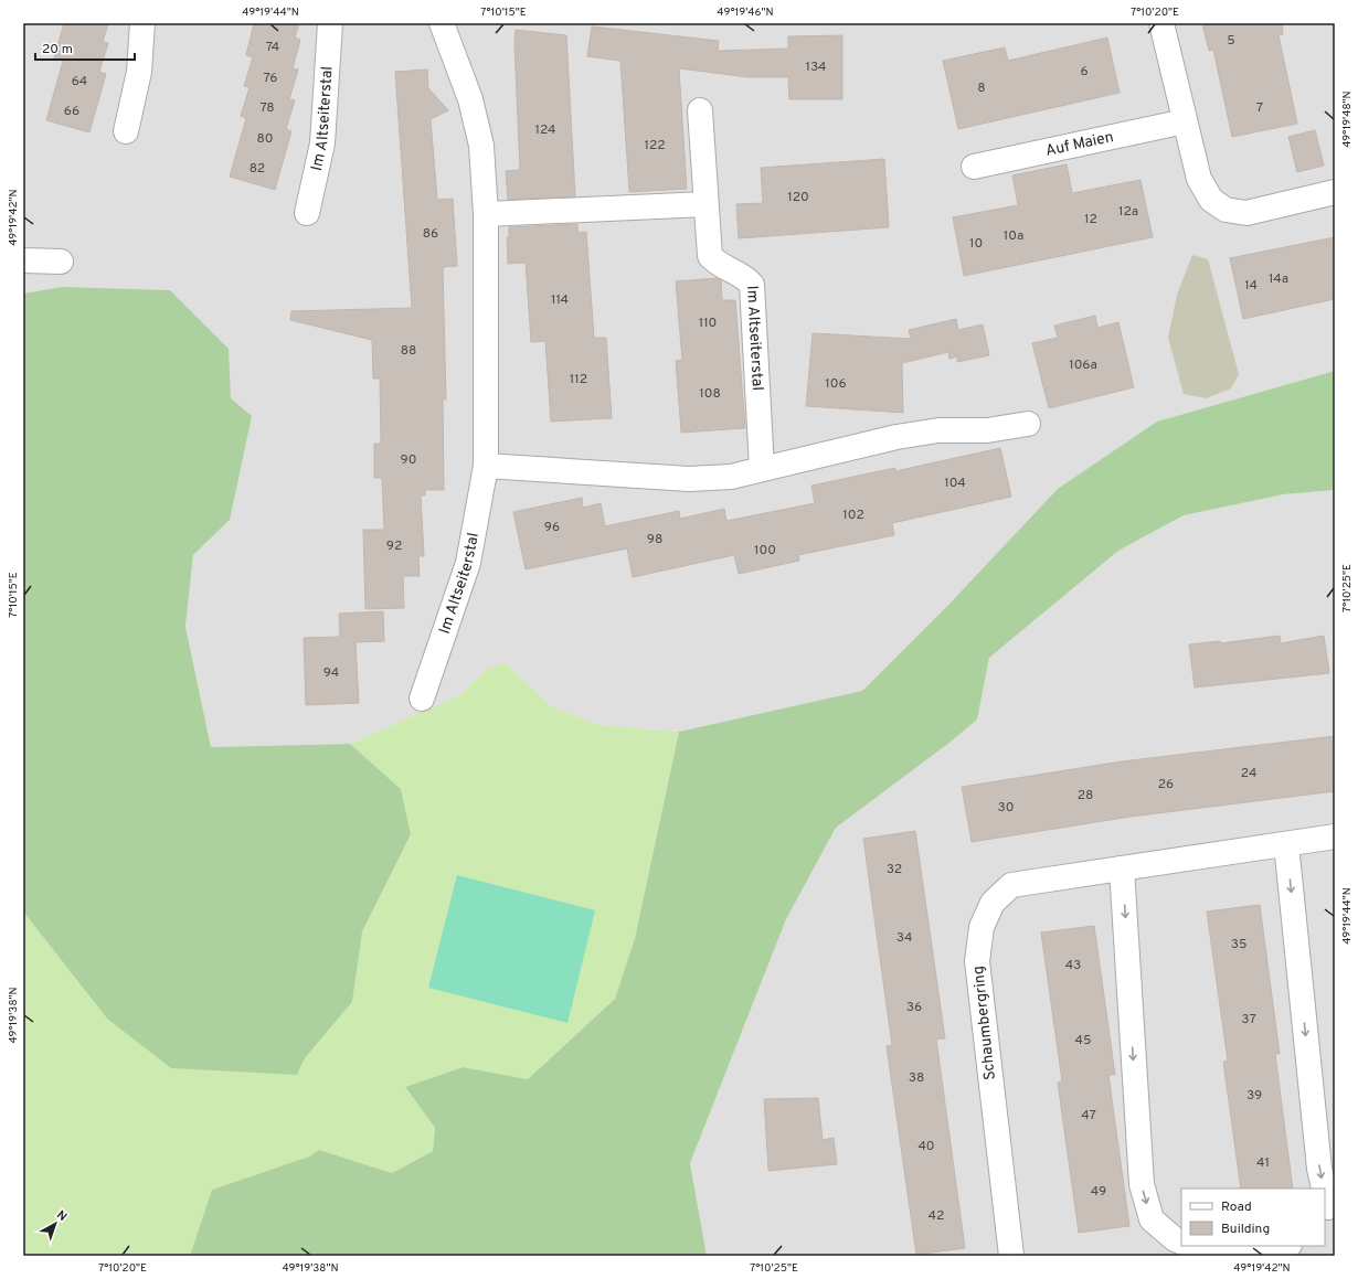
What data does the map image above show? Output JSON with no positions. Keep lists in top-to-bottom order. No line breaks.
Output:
{"streets":{"street":["Im Altseiterstal","Auf Maien","Schaumbergring"]},"house_numbers":["5","74","134","6","76","64","8","78","7","66","124","80","122","82","120","12a","12","86","10a","10","14a","14","114","110","88","106a","112","106","108","90","104","102","96","98","92","100","94","24","26","28","30","32","34","35","43","36","37","45","38","39","47","40","41","49","42"],"legend":["Road","Building"],"scale_bar":"20 m","north":"top right","coordinates":["49°19'44\"N","7°10'15\"E","49°19'46\"N","7°10'20\"E","49°19'48\"N","49°19'42\"N","7°10'25\"E","49°19'38\"N"]}
